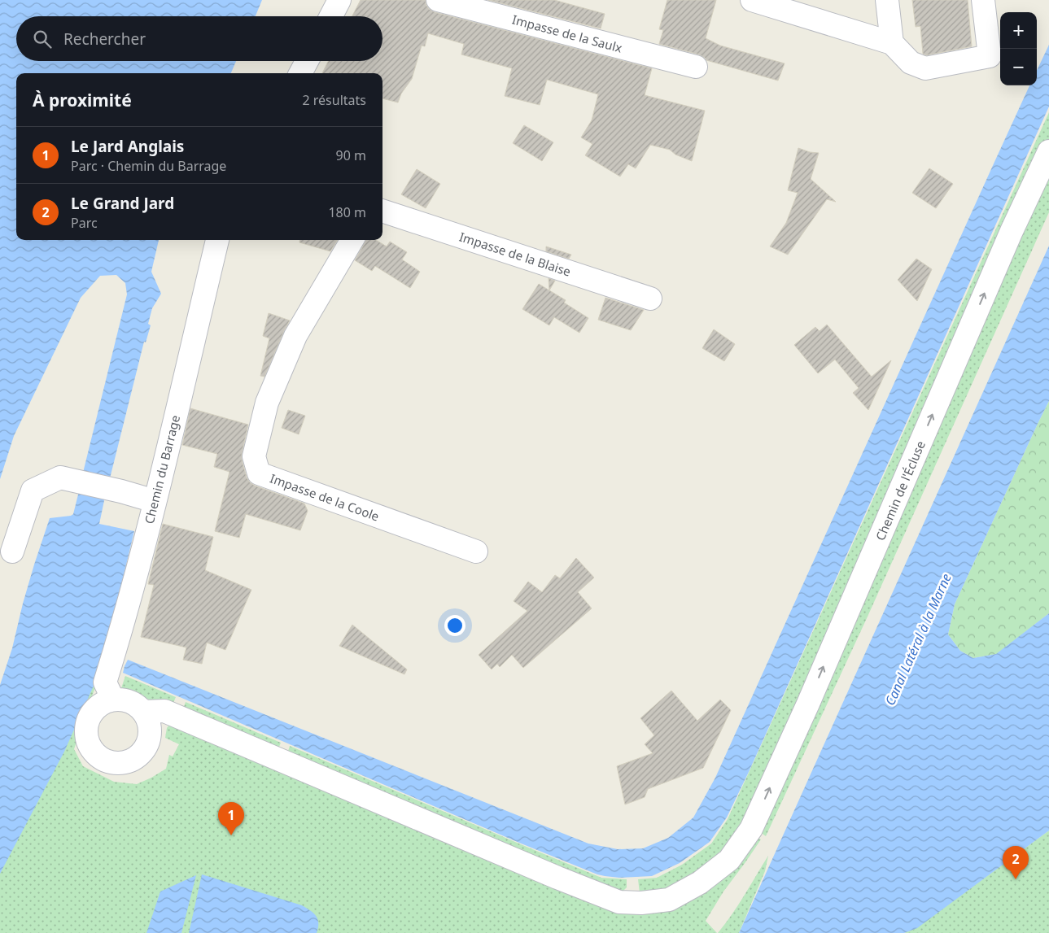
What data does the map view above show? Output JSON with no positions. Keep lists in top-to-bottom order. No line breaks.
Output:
{"streets":{"street":["Impasse de la Saulx","Impasse de la Blaise","Chemin du Barrage","Chemin de l'Écluse","Impasse de la Coole"]},"crossings":[["Chemin du Barrage","Chemin de l'Écluse"]],"water":["Canal Latéral à la Marne"],"page":{"map_buttons":["+","−"],"search":"Rechercher","heading":["À proximité","2 résultats"],"list":[{"mark":"1","name":"Le Jard Anglais","note":"Parc · Chemin du Barrage","value":"90 m"},{"mark":"2","name":"Le Grand Jard","note":"Parc","value":"180 m"}],"pins":["1","2"]}}
